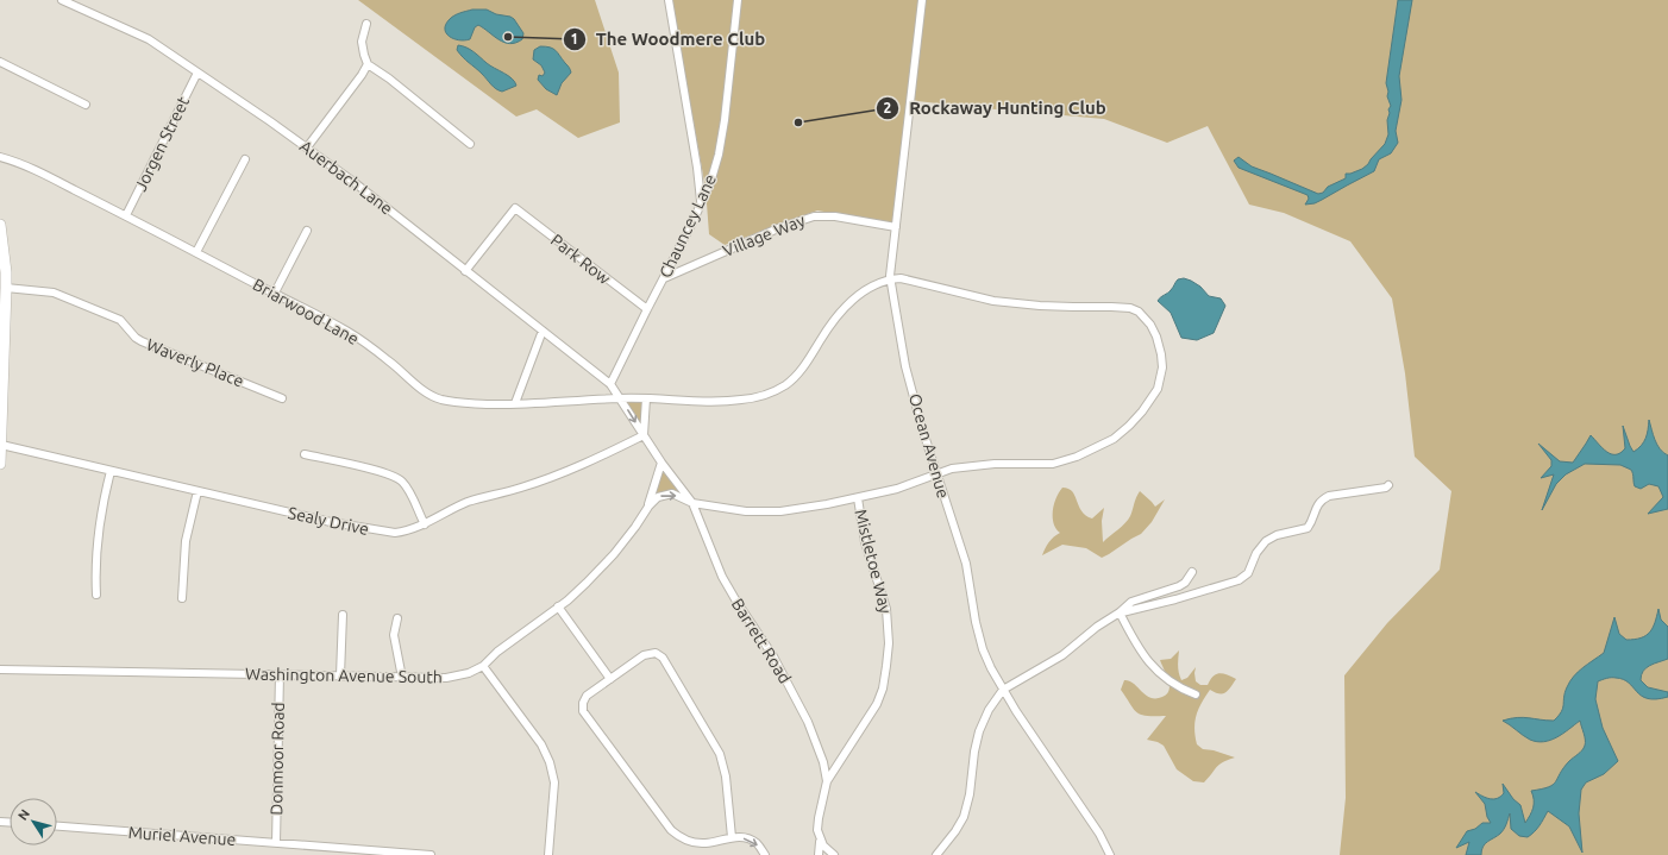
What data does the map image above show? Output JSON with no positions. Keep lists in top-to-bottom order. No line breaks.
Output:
{"streets":{"street":["Jorgen Street","Auerbach Lane","Chauncey Lane","Village Way","Park Row","Briarwood Lane","Waverly Place","Ocean Avenue","Sealy Drive","Mistletoe Way","Barrett Road","Washington Avenue South","Donmoor Road","Muriel Avenue"]},"crossings":[["Jorgen Street","Auerbach Lane"],["Jorgen Street","Briarwood Lane"],["Auerbach Lane","Chauncey Lane"],["Auerbach Lane","Park Row"],["Auerbach Lane","Briarwood Lane"],["Auerbach Lane","Barrett Road"],["Chauncey Lane","Village Way"],["Chauncey Lane","Park Row"],["Village Way","Ocean Avenue"],["Briarwood Lane","Ocean Avenue"],["Briarwood Lane","Barrett Road"],["Briarwood Lane","Washington Avenue South"],["Ocean Avenue","Washington Avenue South"],["Sealy Drive","Barrett Road"],["Mistletoe Way","Barrett Road"],["Mistletoe Way","Washington Avenue South"],["Barrett Road","Washington Avenue South"],["Washington Avenue South","Donmoor Road"],["Donmoor Road","Muriel Avenue"]],"places":["The Woodmere Club","Rockaway Hunting Club"],"north":"top left"}
